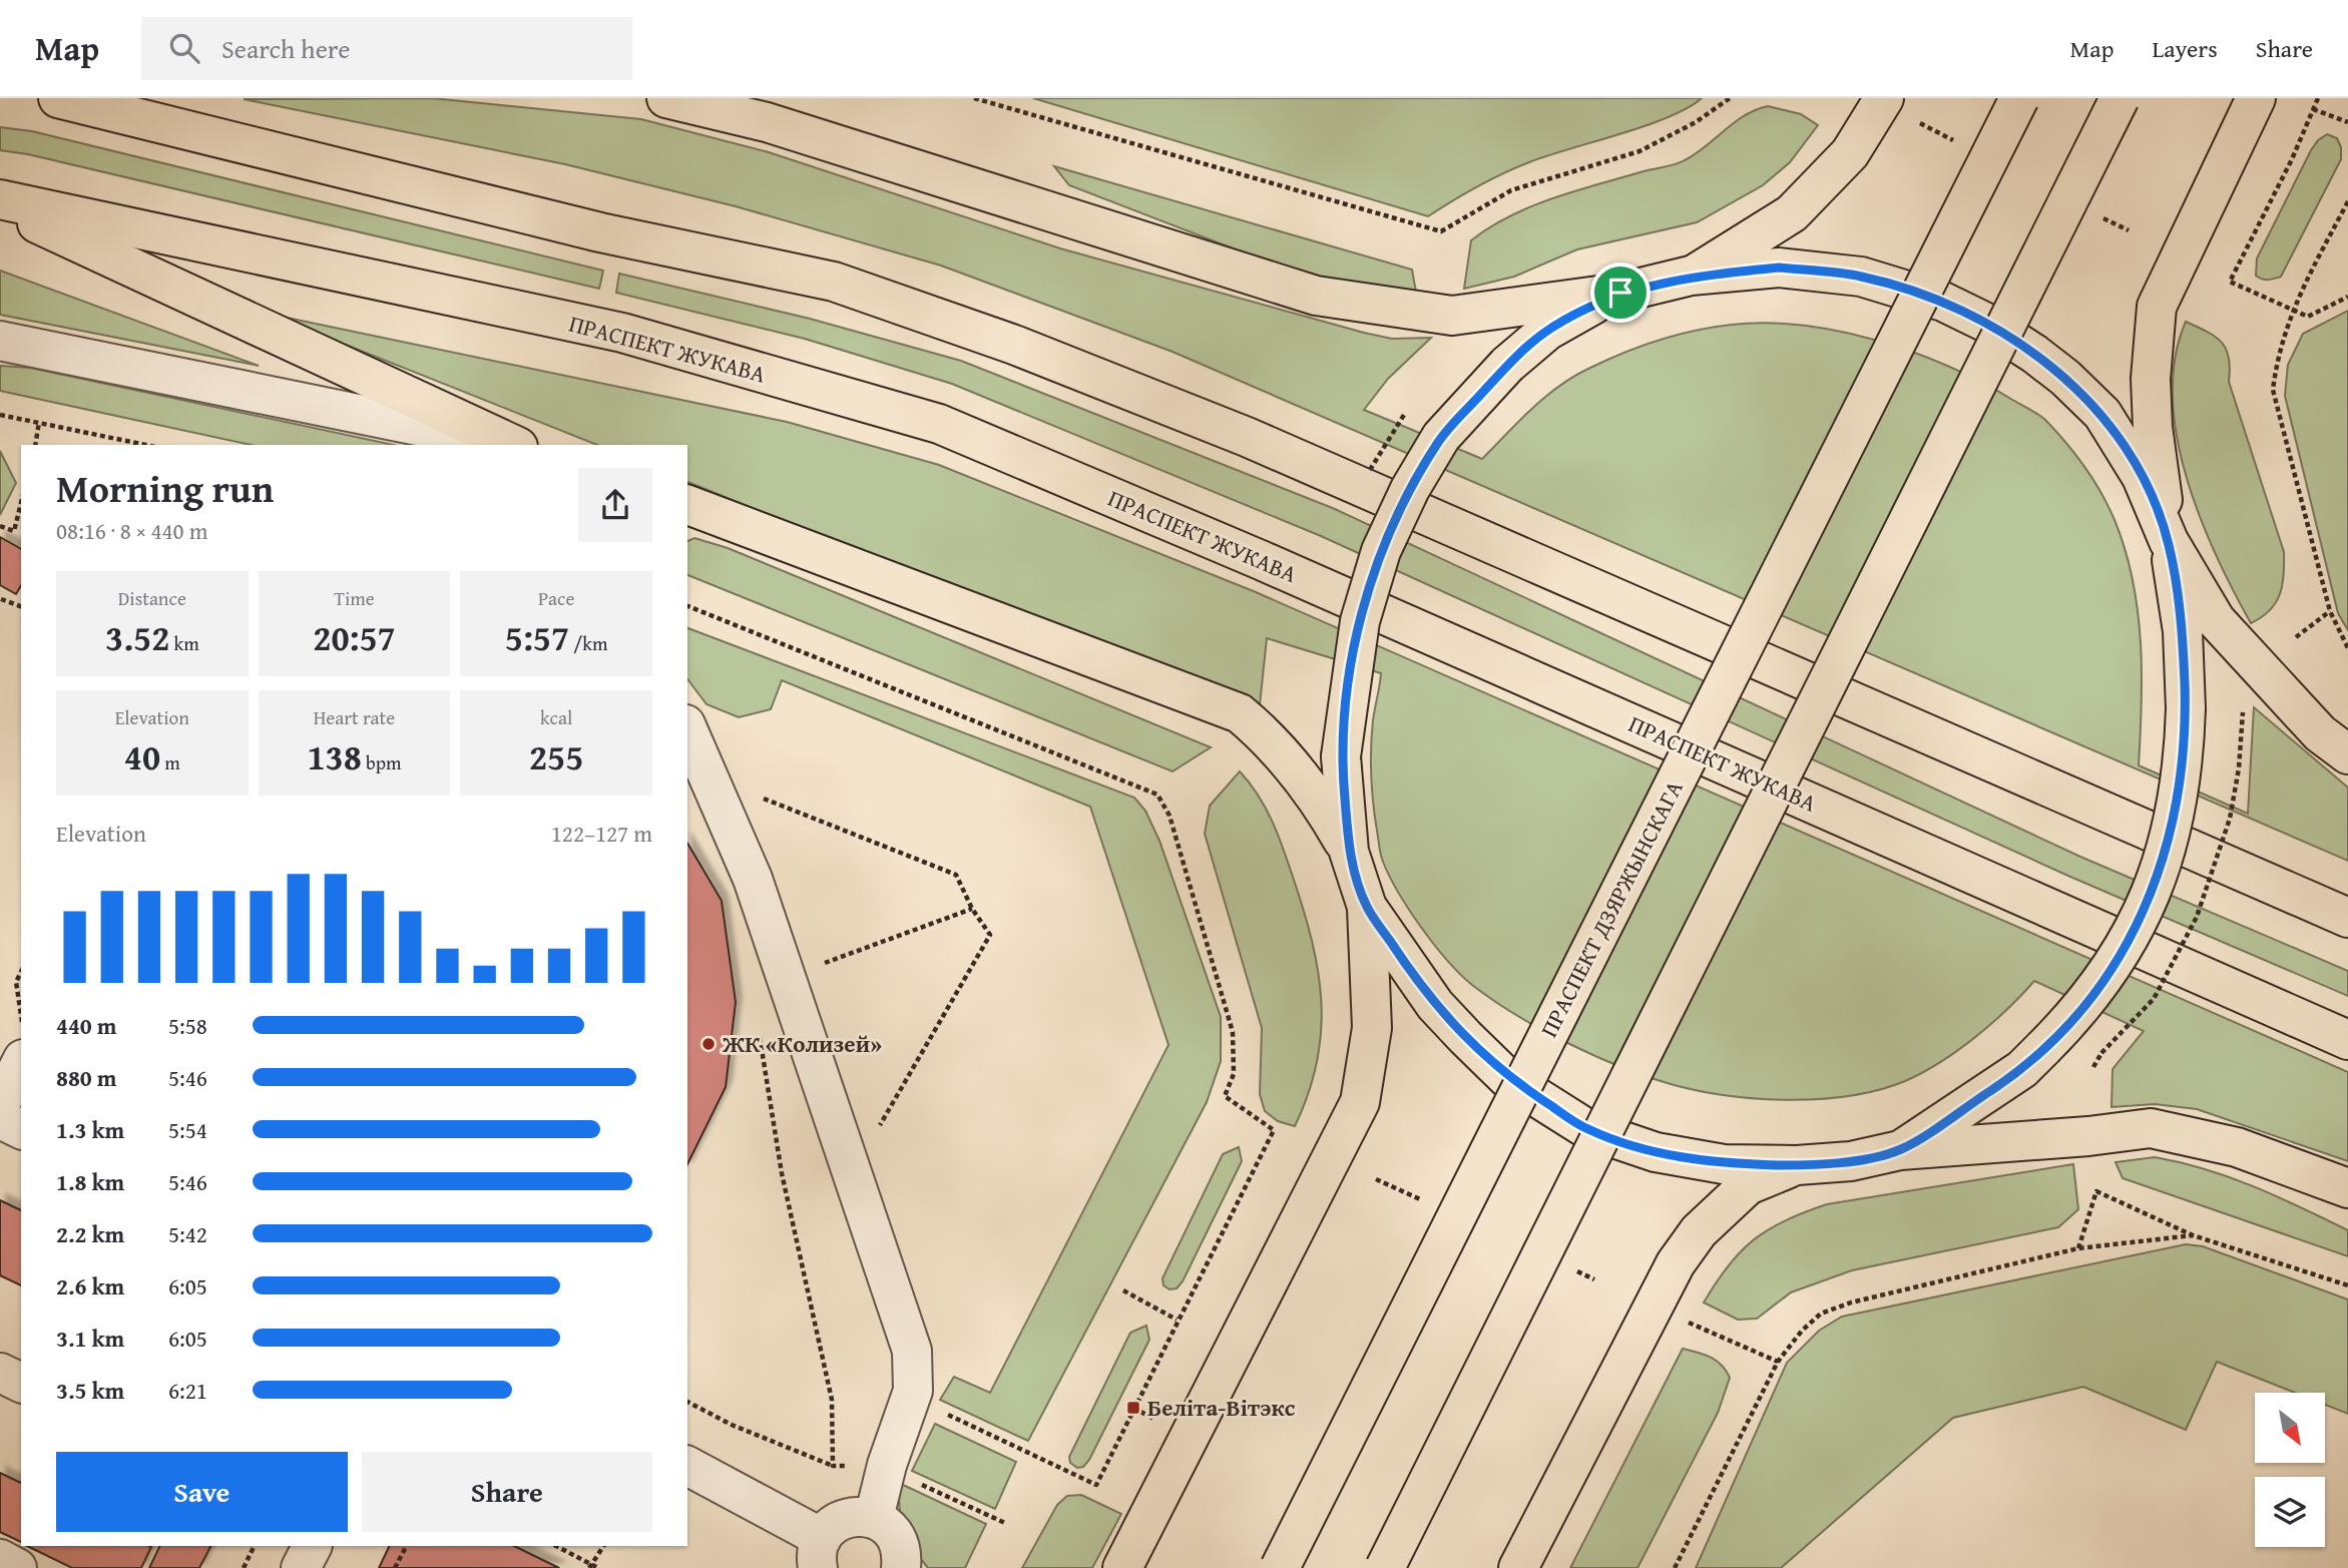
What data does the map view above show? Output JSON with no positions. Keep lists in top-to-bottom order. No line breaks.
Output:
{"streets":{"main road":["ПРАСПЕКТ ЖУКАВА","ПРАСПЕКТ ДЗЯРЖЫНСКАГА"]},"places":{"other":["ЖК «Колизей»"],"transit":["Беліта-Вітэкс"]},"north":"bottom right","page":{"header":"Map","search":"Search here","nav":["Map","Layers","Share"],"heading":["Morning run","08:16 · 8 × 440 m"],"stats":[["Distance","3.52 km"],["Time","20:57"],["Pace","5:57 /km"],["Elevation","40 m"],["Heart rate","138 bpm"],["kcal","255"]],"chart":["Elevation","122–127 m"],"list":[{"name":"440 m","note":"5:58"},{"name":"880 m","note":"5:46"},{"name":"1.3 km","note":"5:54"},{"name":"1.8 km","note":"5:46"},{"name":"2.2 km","note":"5:42"},{"name":"2.6 km","note":"6:05"},{"name":"3.1 km","note":"6:05"},{"name":"3.5 km","note":"6:21"}],"buttons":["Save","Share"]}}
